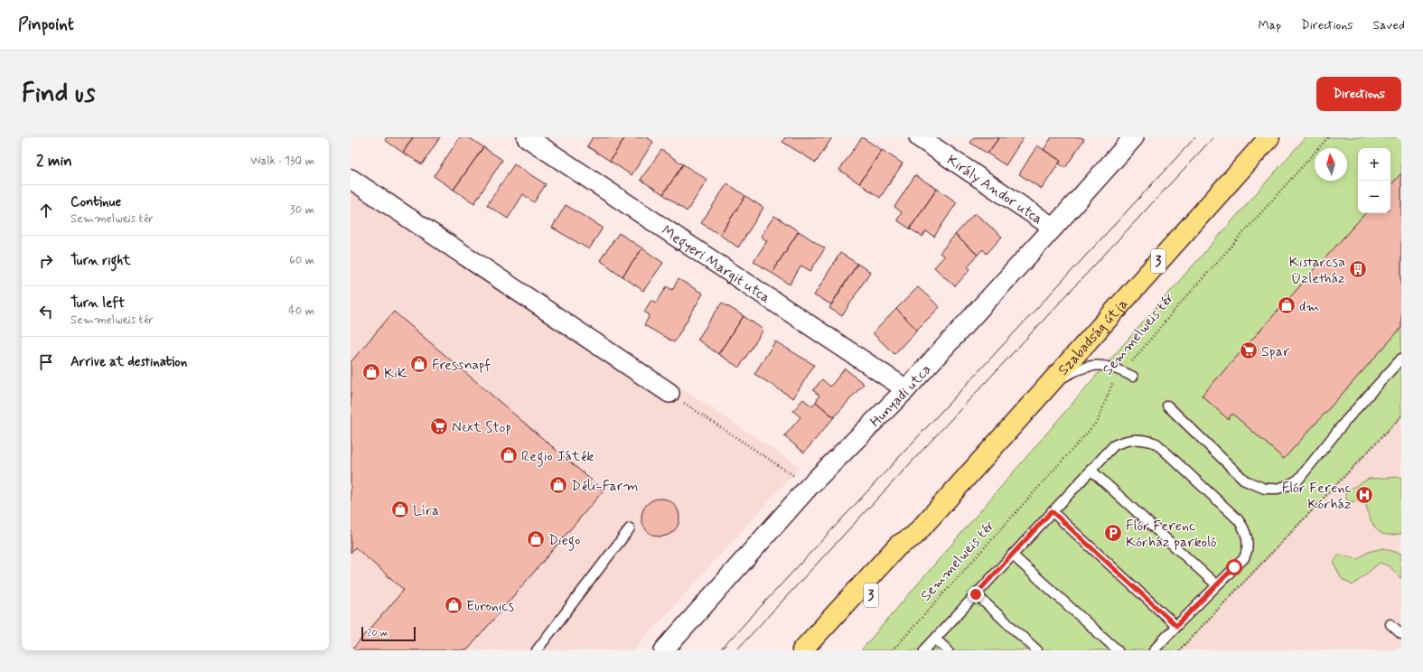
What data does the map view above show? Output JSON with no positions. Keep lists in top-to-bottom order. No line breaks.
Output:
{"streets":{"main road":["3","Szabadság útja"],"street":["Király Andor utca","Megyeri Margit utca","Hunyadi utca"],"path":["Semmelweis tér"]},"crossings":[["Király Andor utca","Hunyadi utca"],["3","Szabadság útja"],["Megyeri Margit utca","Hunyadi utca"]],"places":{"building":["Kistarcsa Üzletház"],"shop":["dm","Fressnapf","KiK","Regio Játék","Déli-Farm","Líra","Diego","Euronics"],"supermarket":["Spar","Next Stop"],"hospital":["Flór Ferenc Kórház"],"parking":["Flór Ferenc Kórház parkoló"]},"scale_bar":"20 m","north":"top","page":{"header":"Pinpoint","nav":["Map","Directions","Saved"],"buttons":"Directions","title":"Find us","heading":["2 min","Walk · 130 m"],"map_buttons":["+","−"],"list":[["Continue","Semmelweis tér","30 m"],["Turn right","60 m"],["Turn left","Semmelweis tér","40 m"],"Arrive at destination"],"scale":"20 m"}}
